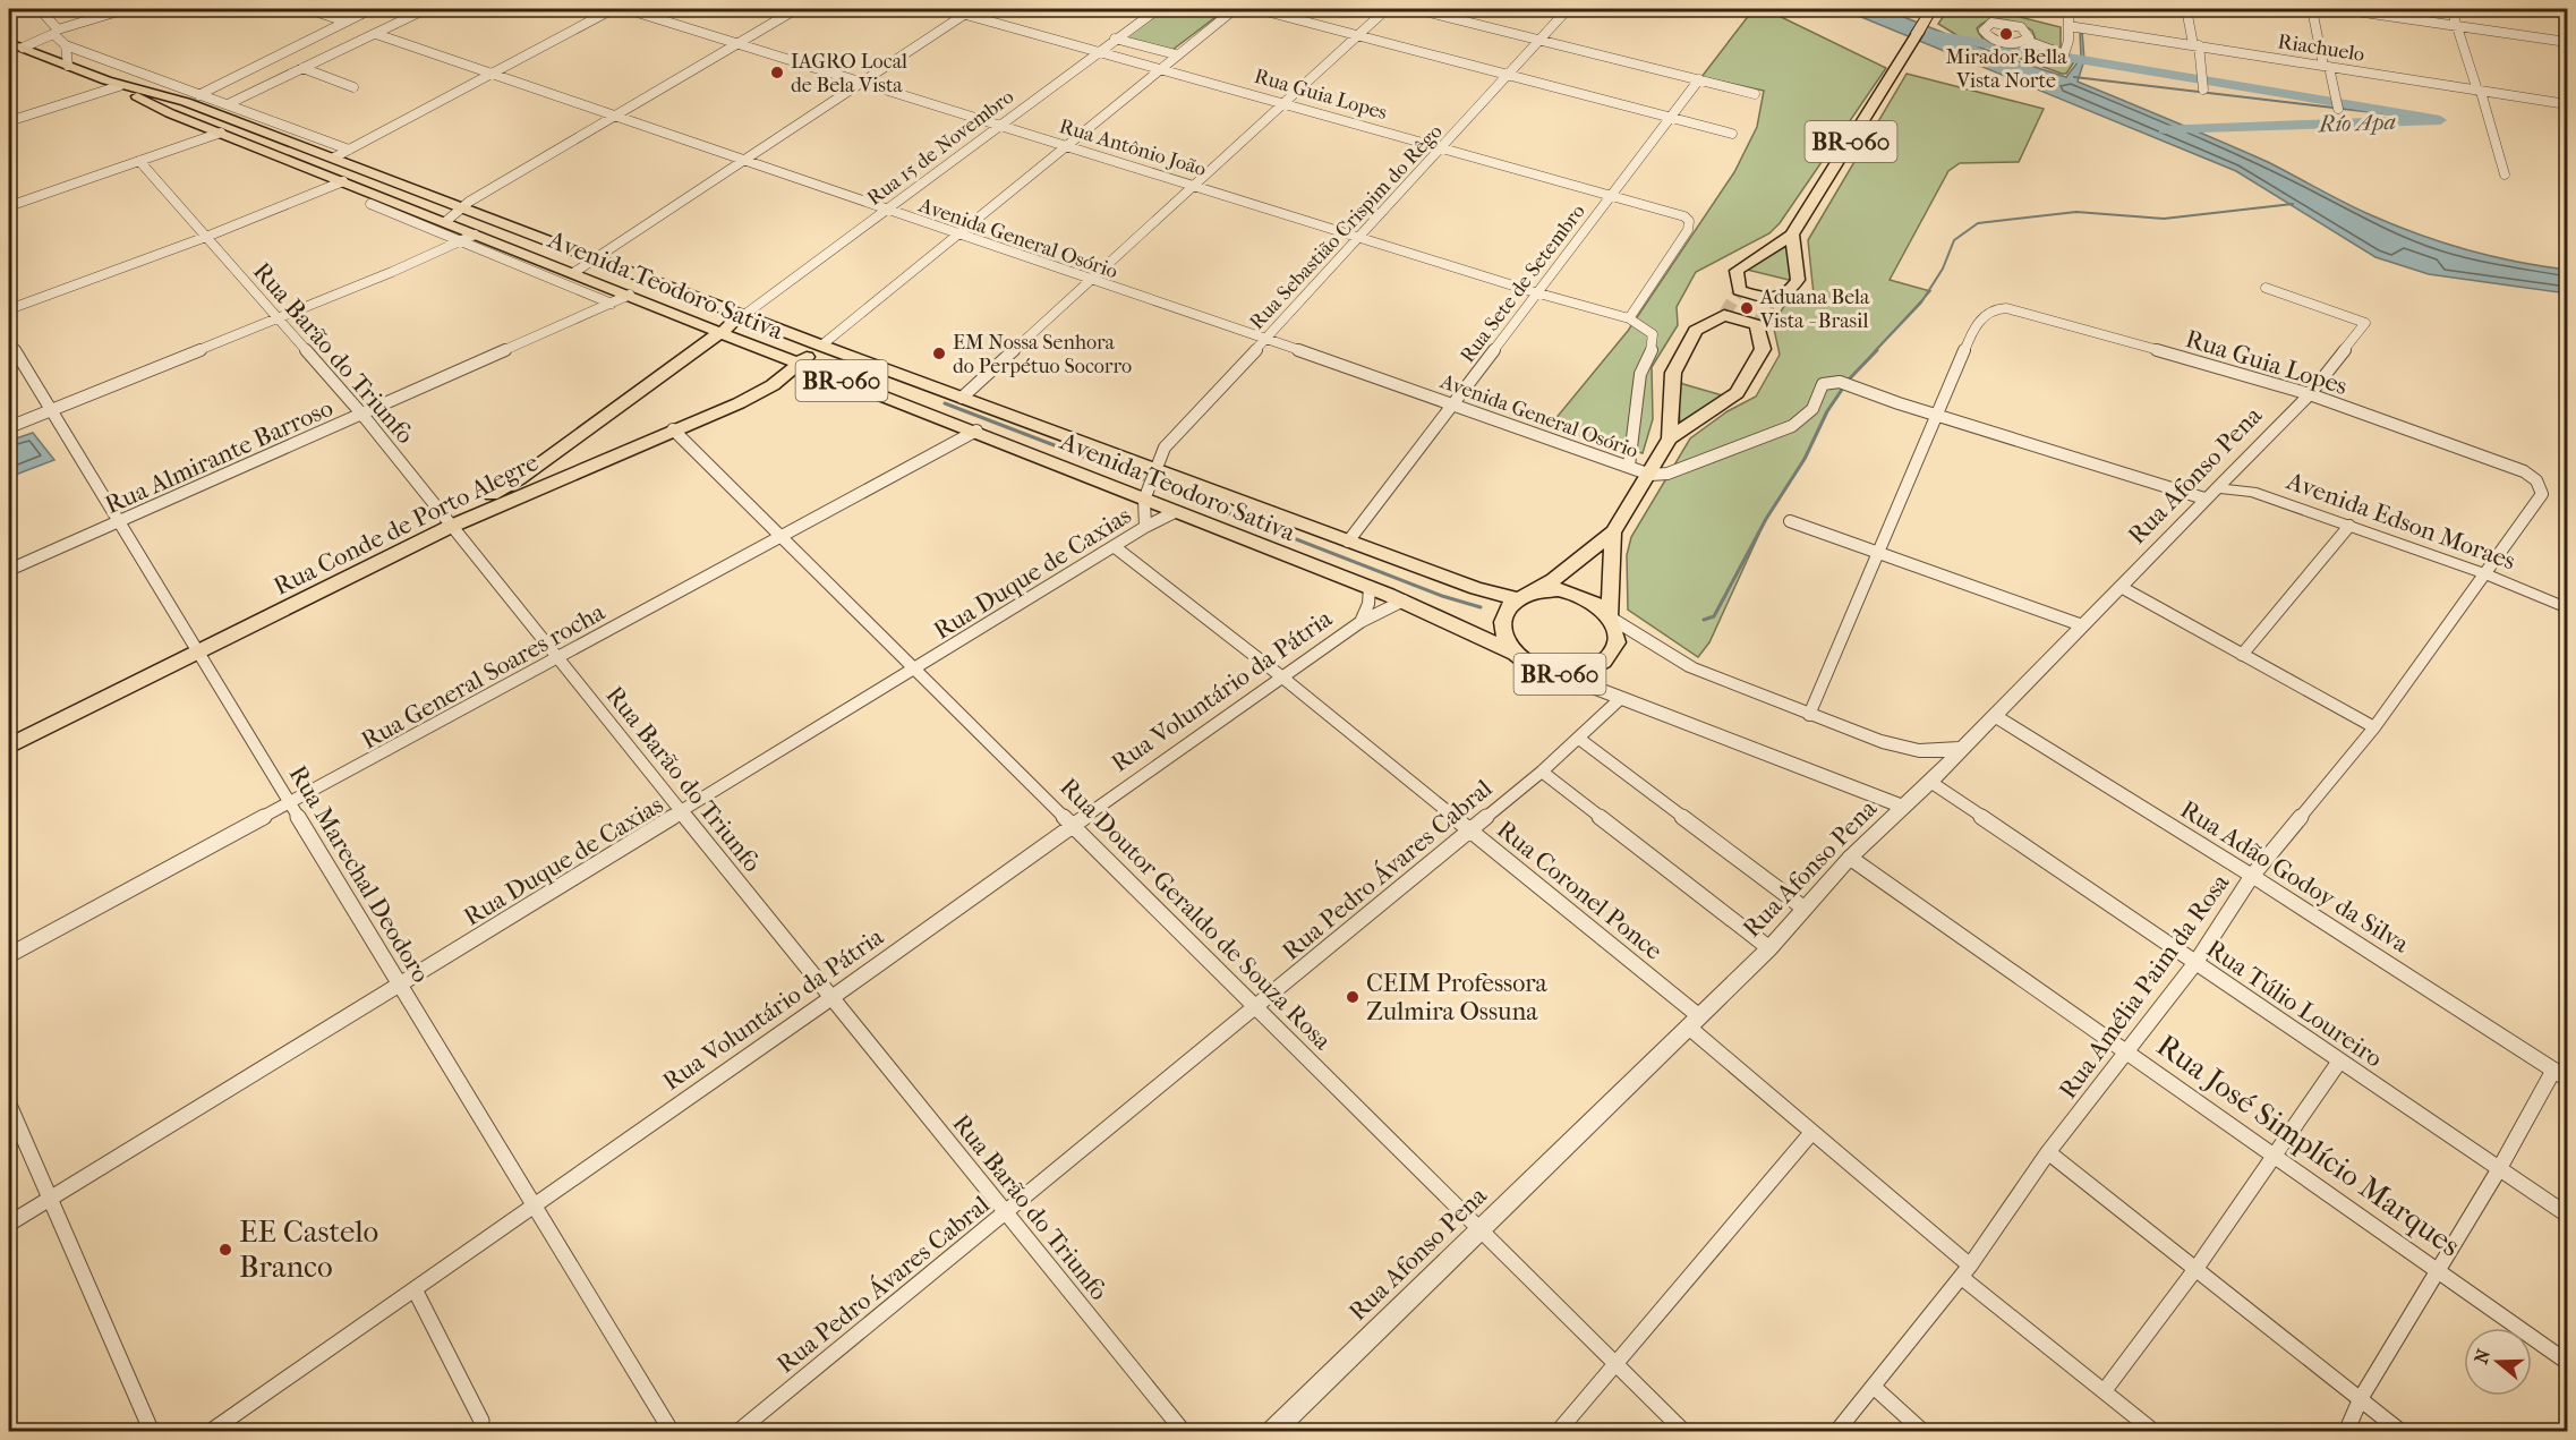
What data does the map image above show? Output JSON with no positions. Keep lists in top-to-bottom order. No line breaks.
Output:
{"streets":{"main road":["BR-060","Avenida Teodoro Sativa","Rua Conde de Porto Alegre"],"street":["Riachuelo","Rua Guia Lopes","Rua 15 de Novembro","Rua Antônio João","Rua Sebastião Crispim do Rêgo","Avenida General Osório","Rua Sete de Setembro","Rua Barão do Triunfo","Rua Almirante Barroso","Rua Afonso Pena","Avenida Edson Moraes","Rua Duque de Caxias","Rua General Soares rocha","Rua Voluntário da Pátria","Rua Pedro Ávares Cabral","Rua Marechal Deodoro","Rua Adão Godoy da Silva","Rua Coronel Ponce","Rua Doutor Geraldo de Souza Rosa","Rua Amélia Paim da Rosa","Rua Túlio Loureiro","Rua José Simplício Marques"]},"crossings":[["Rua Guia Lopes","Rua 15 de Novembro"],["Rua Guia Lopes","Rua Antônio João"],["Rua Guia Lopes","Rua Sebastião Crispim do Rêgo"],["Rua Guia Lopes","Rua Sete de Setembro"],["Rua Guia Lopes","Rua Afonso Pena"],["Rua Guia Lopes","Rua Amélia Paim da Rosa"],["BR-060","Avenida Teodoro Sativa"],["Rua 15 de Novembro","Rua Antônio João"],["Rua 15 de Novembro","Avenida General Osório"],["Rua 15 de Novembro","Avenida Teodoro Sativa"],["Rua 15 de Novembro","Rua Conde de Porto Alegre"],["Rua Antônio João","Rua Sebastião Crispim do Rêgo"],["Rua Antônio João","Rua Sete de Setembro"],["Rua Sebastião Crispim do Rêgo","Avenida General Osório"],["Rua Sebastião Crispim do Rêgo","Avenida Teodoro Sativa"],["Avenida General Osório","Rua Sete de Setembro"],["Rua Sete de Setembro","Avenida Teodoro Sativa"],["Avenida Teodoro Sativa","Rua Almirante Barroso"],["Avenida Teodoro Sativa","Rua Conde de Porto Alegre"],["Avenida Teodoro Sativa","Rua Duque de Caxias"],["Avenida Teodoro Sativa","Rua General Soares rocha"],["Avenida Teodoro Sativa","Rua Voluntário da Pátria"],["Rua Barão do Triunfo","Rua Almirante Barroso"],["Rua Barão do Triunfo","Rua Conde de Porto Alegre"],["Rua Barão do Triunfo","Rua Duque de Caxias"],["Rua Barão do Triunfo","Rua General Soares rocha"],["Rua Barão do Triunfo","Rua Voluntário da Pátria"],["Rua Barão do Triunfo","Rua Pedro Ávares Cabral"],["Rua Almirante Barroso","Rua Marechal Deodoro"],["Rua Afonso Pena","Avenida Edson Moraes"],["Rua Afonso Pena","Rua Adão Godoy da Silva"],["Rua Afonso Pena","Rua Coronel Ponce"],["Rua Afonso Pena","Rua Doutor Geraldo de Souza Rosa"],["Rua Afonso Pena","Rua Túlio Loureiro"],["Rua Afonso Pena","Rua José Simplício Marques"],["Avenida Edson Moraes","Rua Amélia Paim da Rosa"],["Rua Conde de Porto Alegre","Rua Marechal Deodoro"],["Rua Conde de Porto Alegre","Rua Doutor Geraldo de Souza Rosa"],["Rua Duque de Caxias","Rua Marechal Deodoro"],["Rua Duque de Caxias","Rua Coronel Ponce"],["Rua Duque de Caxias","Rua Doutor Geraldo de Souza Rosa"],["Rua General Soares rocha","Rua Marechal Deodoro"],["Rua General Soares rocha","Rua Doutor Geraldo de Souza Rosa"],["Rua Voluntário da Pátria","Rua Marechal Deodoro"],["Rua Voluntário da Pátria","Rua Coronel Ponce"],["Rua Voluntário da Pátria","Rua Doutor Geraldo de Souza Rosa"],["Rua Pedro Ávares Cabral","Rua Coronel Ponce"],["Rua Pedro Ávares Cabral","Rua Doutor Geraldo de Souza Rosa"],["Rua Adão Godoy da Silva","Rua Amélia Paim da Rosa"],["Rua Coronel Ponce","Rua Amélia Paim da Rosa"],["Rua Amélia Paim da Rosa","Rua Túlio Loureiro"],["Rua Amélia Paim da Rosa","Rua José Simplício Marques"]],"water":["Río Apa"],"places":["Mirador Bella Vista Norte","IAGRO Local de Bela Vista","Aduana Bela Vista - Brasil","EM Nossa Senhora do Perpétuo Socorro","CEIM Professora Zulmira Ossuna","EE Castelo Branco"],"north":"left"}
